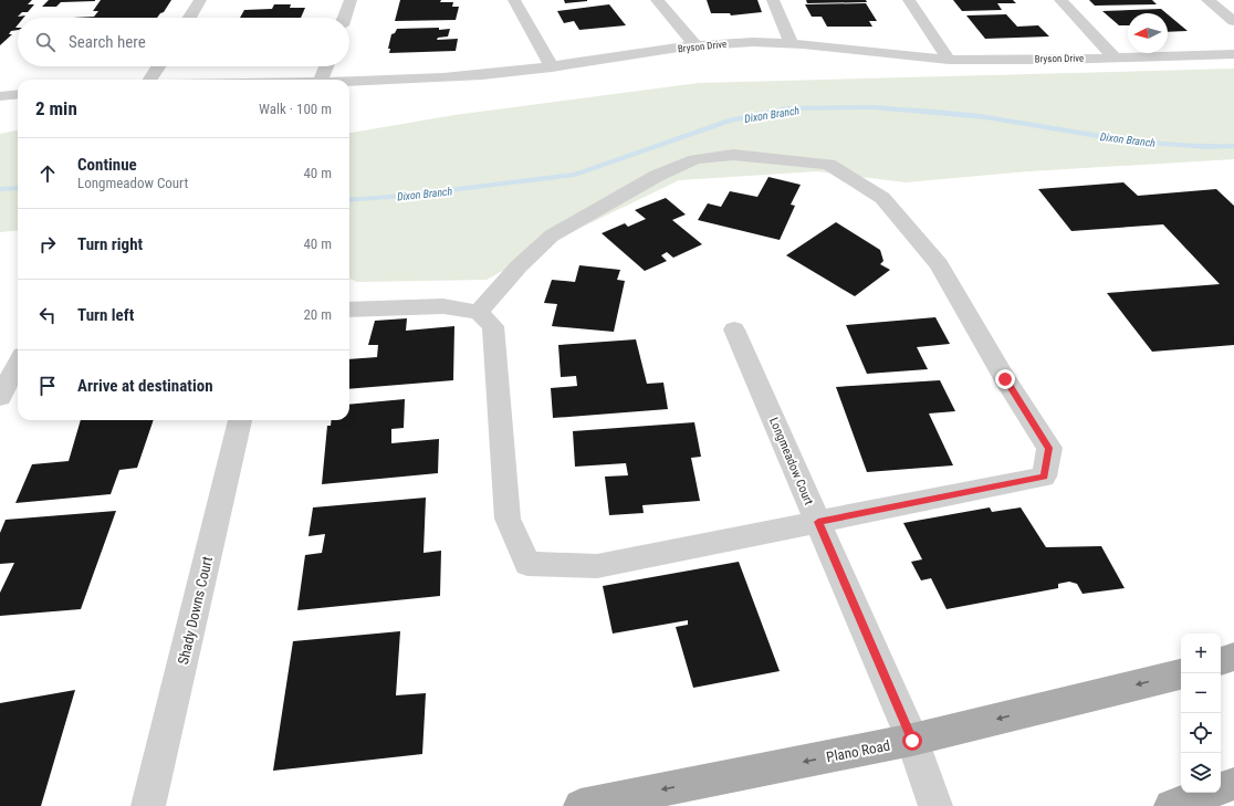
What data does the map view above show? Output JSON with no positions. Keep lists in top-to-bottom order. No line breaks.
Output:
{"streets":{"main road":["Plano Road"],"street":["Bryson Drive","Longmeadow Court","Shady Downs Court"]},"crossings":[["Longmeadow Court","Plano Road"]],"one_way":["Plano Road"],"water":["Dixon Branch"],"north":"left","page":{"search":"Search here","heading":["2 min","Walk · 100 m"],"list":[["Continue","Longmeadow Court","40 m"],["Turn right","40 m"],["Turn left","20 m"],"Arrive at destination"],"map_buttons":["+","−"]}}
